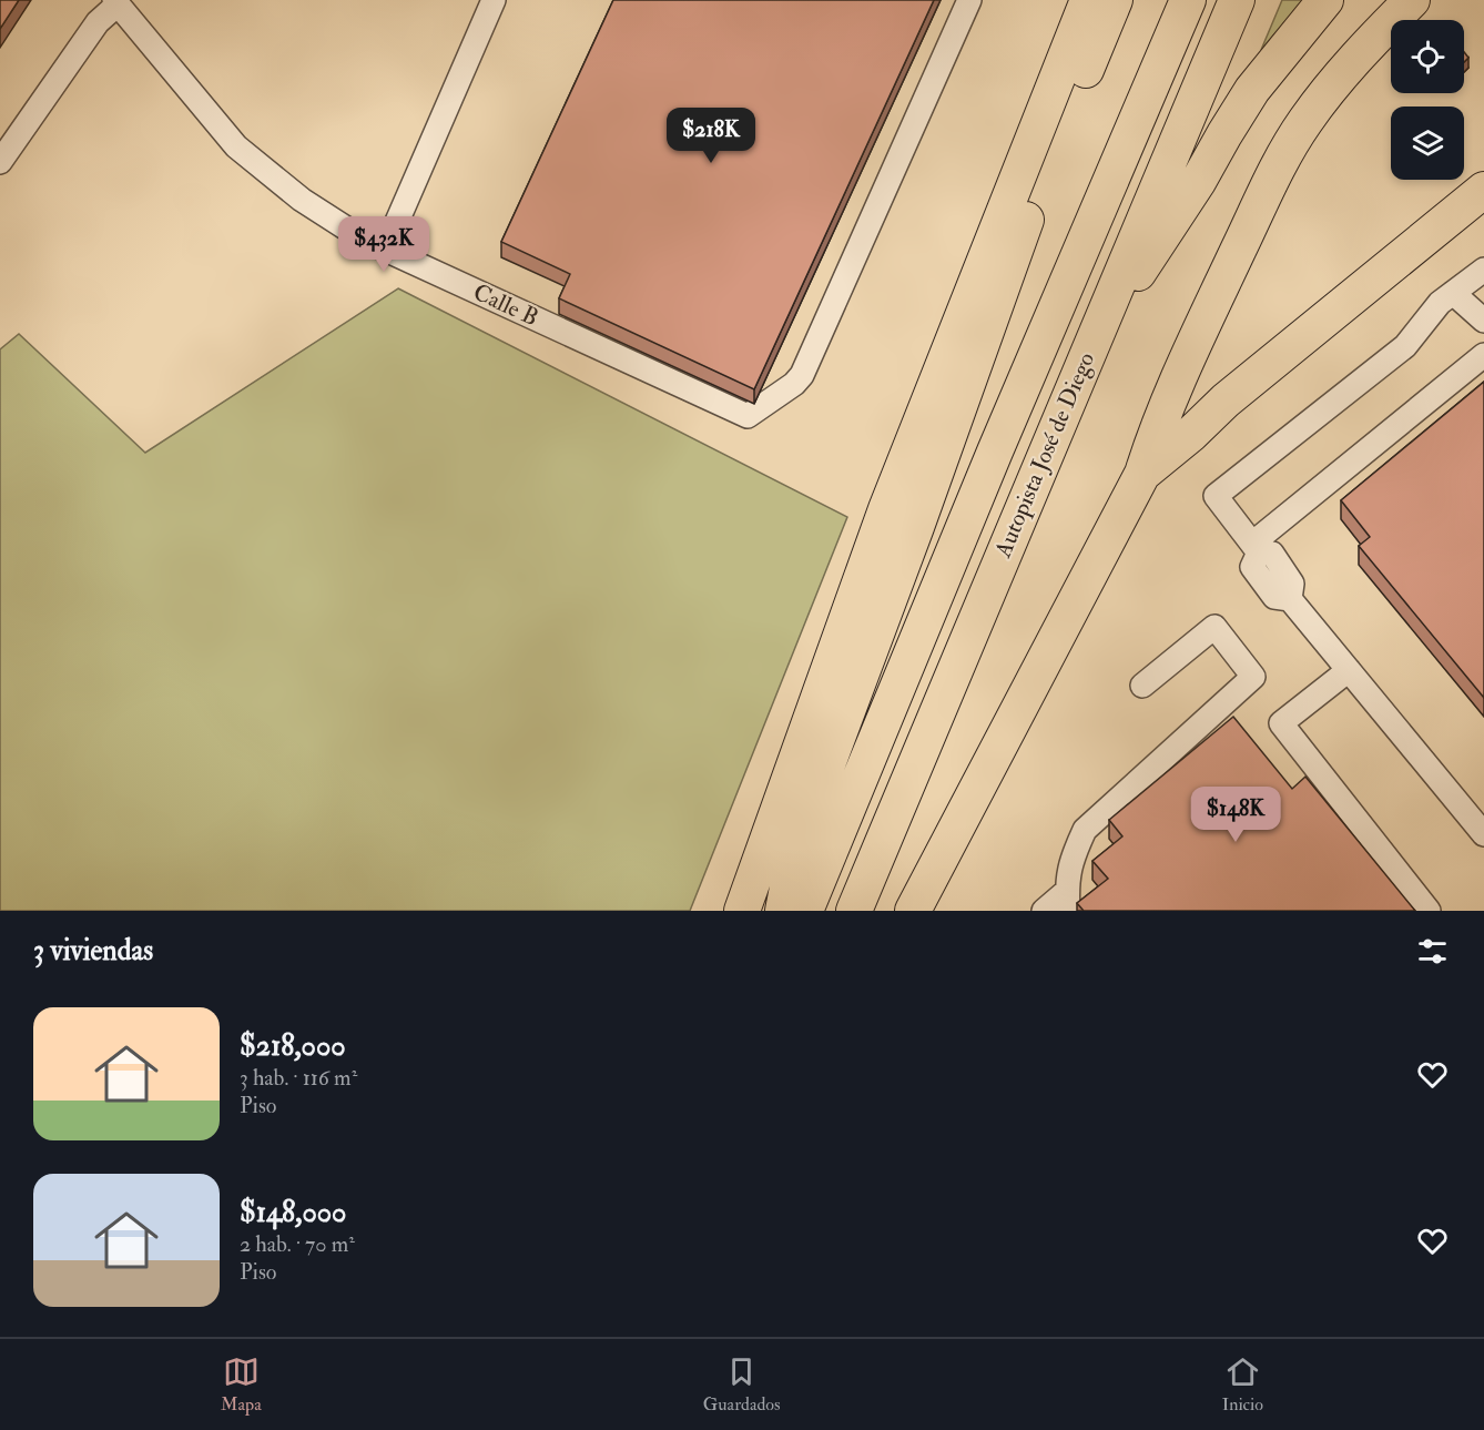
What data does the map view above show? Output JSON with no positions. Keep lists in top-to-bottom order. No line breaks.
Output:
{"streets":{"highway":["Autopista José de Diego"],"street":["Calle B"]},"page":{"price":["$218K","$432K","$148K"],"heading":"3 viviendas","list":[{"name":"$218,000","note":"3 hab. · 116 m² · Piso"},{"name":"$148,000","note":"2 hab. · 70 m² · Piso"}],"tabs":["Mapa","Guardados","Inicio"]}}
